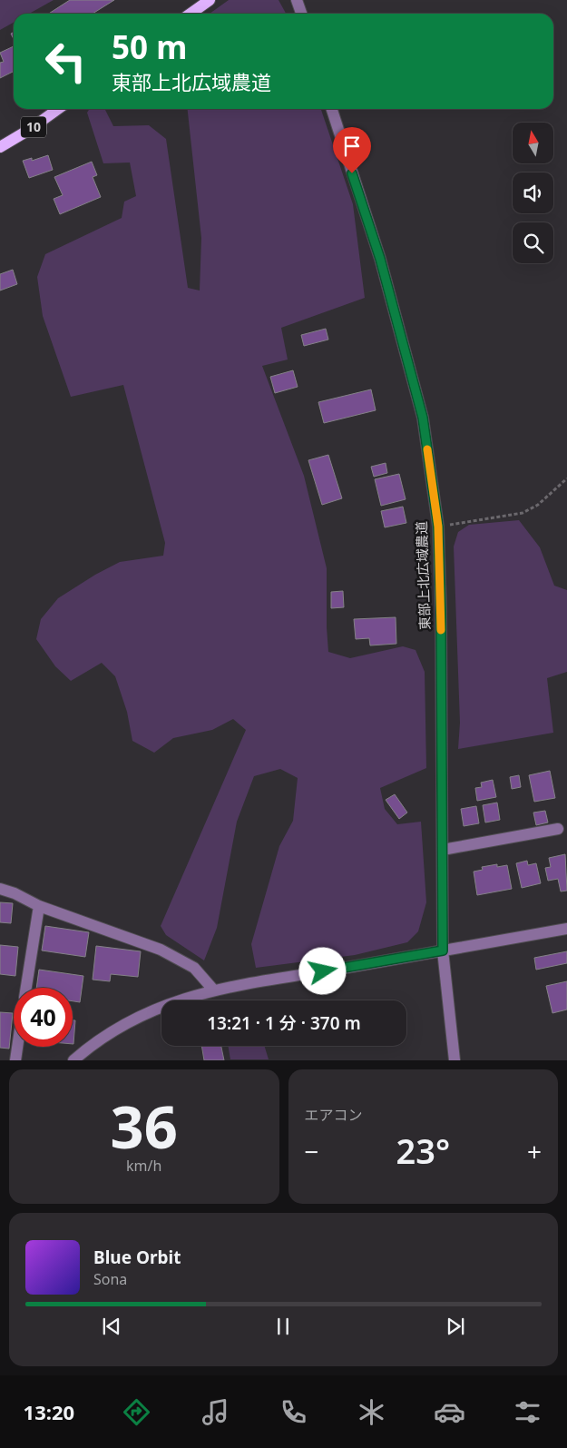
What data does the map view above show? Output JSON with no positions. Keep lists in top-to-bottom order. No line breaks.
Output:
{"streets":{"main road":["10"],"street":["東部上北広域農道"]},"north":"top","page":{"turn":["50 m","東部上北広域農道"],"limit":"40","trip":"13:21 · 1 分 · 370 m","tile":[["36","km/h"],"エアコン"],"heat":["−","23°","+"],"song":["Blue Orbit","Sona"],"tabs":"13:20"}}
